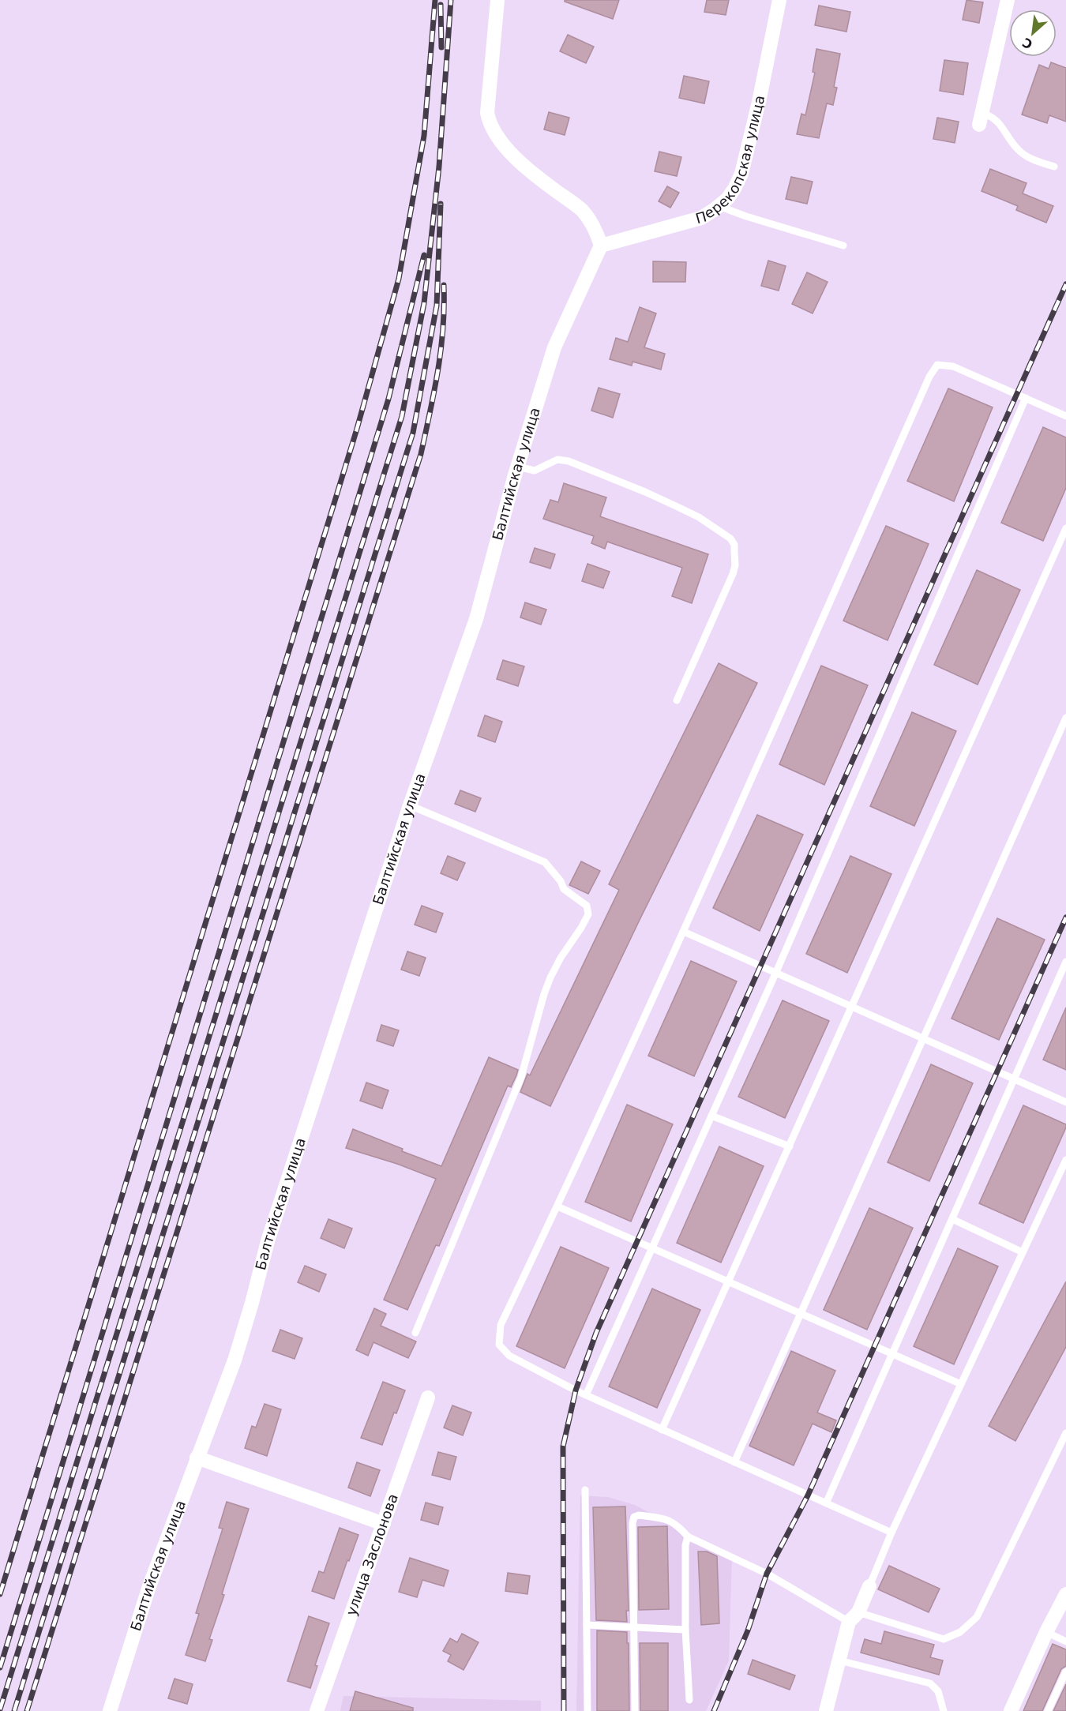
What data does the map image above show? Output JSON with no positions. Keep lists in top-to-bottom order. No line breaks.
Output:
{"streets":{"street":["Перекопская улица","Балтийская улица","улица Заслонова"]},"crossings":[["Перекопская улица","Балтийская улица"]],"north":"bottom left"}
